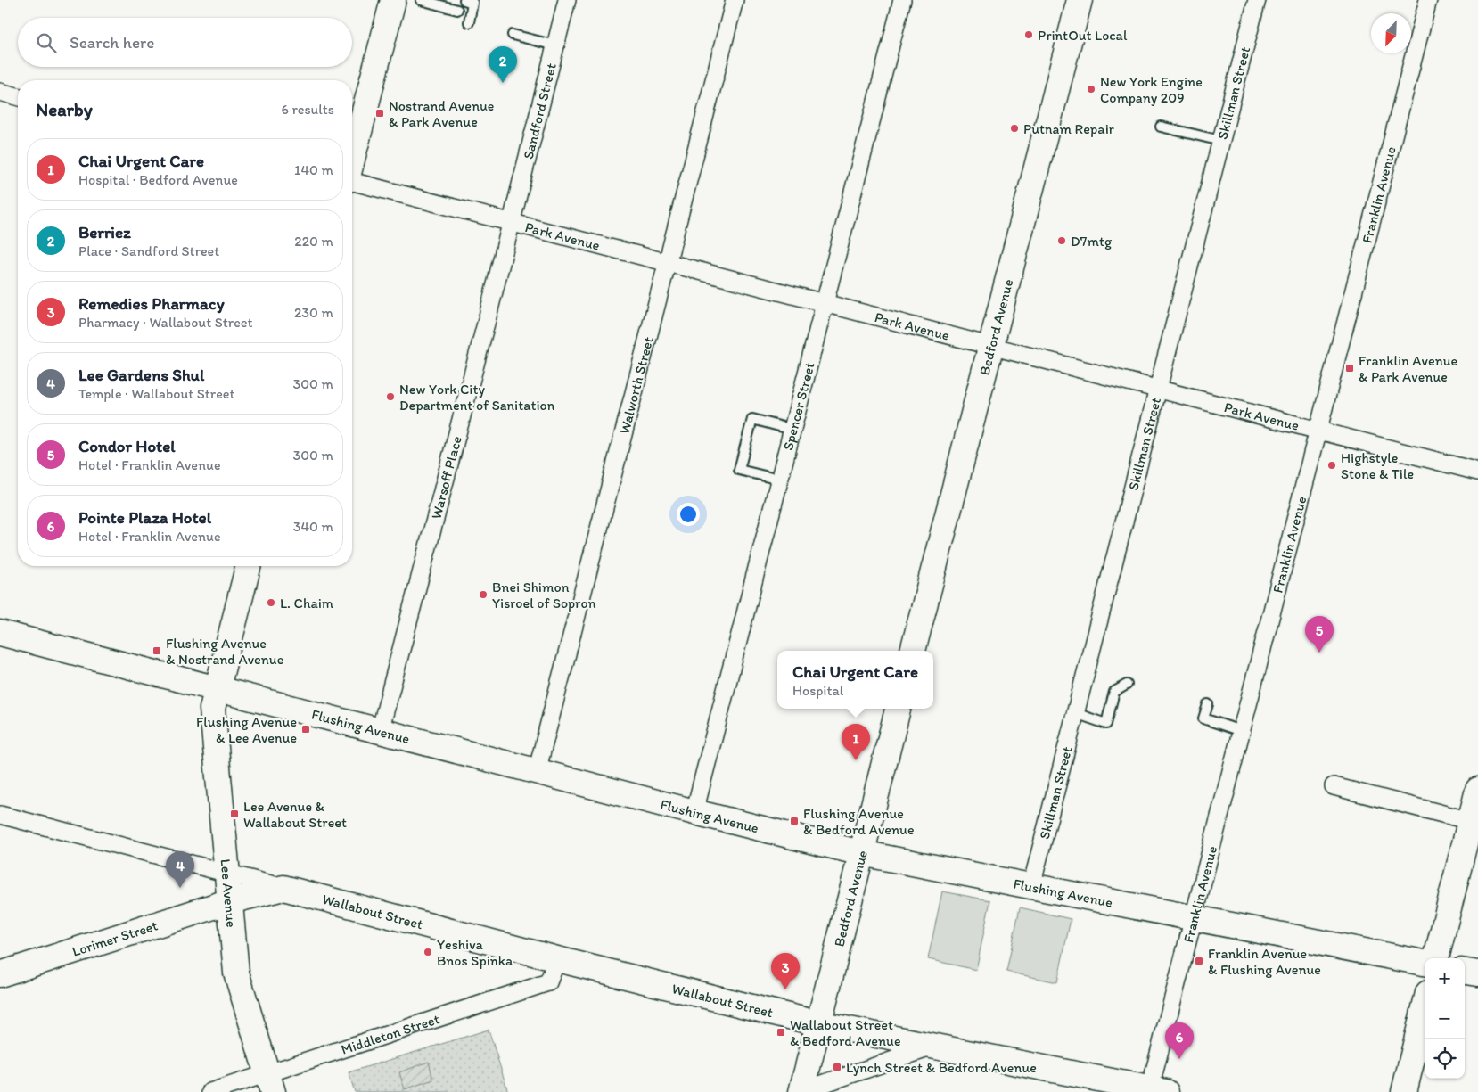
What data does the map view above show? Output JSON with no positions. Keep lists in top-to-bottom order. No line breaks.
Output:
{"streets":{"main road":["Bedford Avenue","Flushing Avenue","Lee Avenue","Wallabout Street","Lorimer Street"],"street":["Skillman Street","Sandford Street","Franklin Avenue","Park Avenue","Walworth Street","Spencer Street","Warsoff Place","Middleton Street"]},"crossings":[["Skillman Street","Park Avenue"],["Skillman Street","Flushing Avenue"],["Sandford Street","Park Avenue"],["Sandford Street","Warsoff Place"],["Franklin Avenue","Park Avenue"],["Franklin Avenue","Flushing Avenue"],["Franklin Avenue","Wallabout Street"],["Park Avenue","Bedford Avenue"],["Park Avenue","Walworth Street"],["Park Avenue","Spencer Street"],["Park Avenue","Warsoff Place"],["Bedford Avenue","Flushing Avenue"],["Bedford Avenue","Wallabout Street"],["Walworth Street","Flushing Avenue"],["Spencer Street","Flushing Avenue"],["Warsoff Place","Flushing Avenue"],["Flushing Avenue","Lee Avenue"],["Lee Avenue","Wallabout Street"],["Lee Avenue","Lorimer Street"],["Lee Avenue","Middleton Street"],["Wallabout Street","Lorimer Street"],["Wallabout Street","Middleton Street"]],"places":{"other":["PrintOut Local","New York Engine Company 209","Putnam Repair","D7mtg","New York City Department of Sanitation","Highstyle Stone & Tile","Bnei Shimon Yisroel of Sopron","L. Chaim","Yeshiva Bnos Spinka"],"transit":["Nostrand Avenue & Park Avenue","Franklin Avenue & Park Avenue","Flushing Avenue & Nostrand Avenue","Flushing Avenue & Lee Avenue","Lee Avenue & Wallabout Street","Flushing Avenue & Bedford Avenue","Franklin Avenue & Flushing Avenue","Wallabout Street & Bedford Avenue","Lynch Street & Bedford Avenue"]},"north":"bottom left","page":{"search":"Search here","pins":["2","5","1","4","3","6"],"heading":["Nearby","6 results"],"list":[{"mark":"1","name":"Chai Urgent Care","note":"Hospital · Bedford Avenue","value":"140 m"},{"mark":"2","name":"Berriez","note":"Place · Sandford Street","value":"220 m"},{"mark":"3","name":"Remedies Pharmacy","note":"Pharmacy · Wallabout Street","value":"230 m"},{"mark":"4","name":"Lee Gardens Shul","note":"Temple · Wallabout Street","value":"300 m"},{"mark":"5","name":"Condor Hotel","note":"Hotel · Franklin Avenue","value":"300 m"},{"mark":"6","name":"Pointe Plaza Hotel","note":"Hotel · Franklin Avenue","value":"340 m"}],"popup":["Chai Urgent Care","Hospital"],"map_buttons":["+","−"]}}
